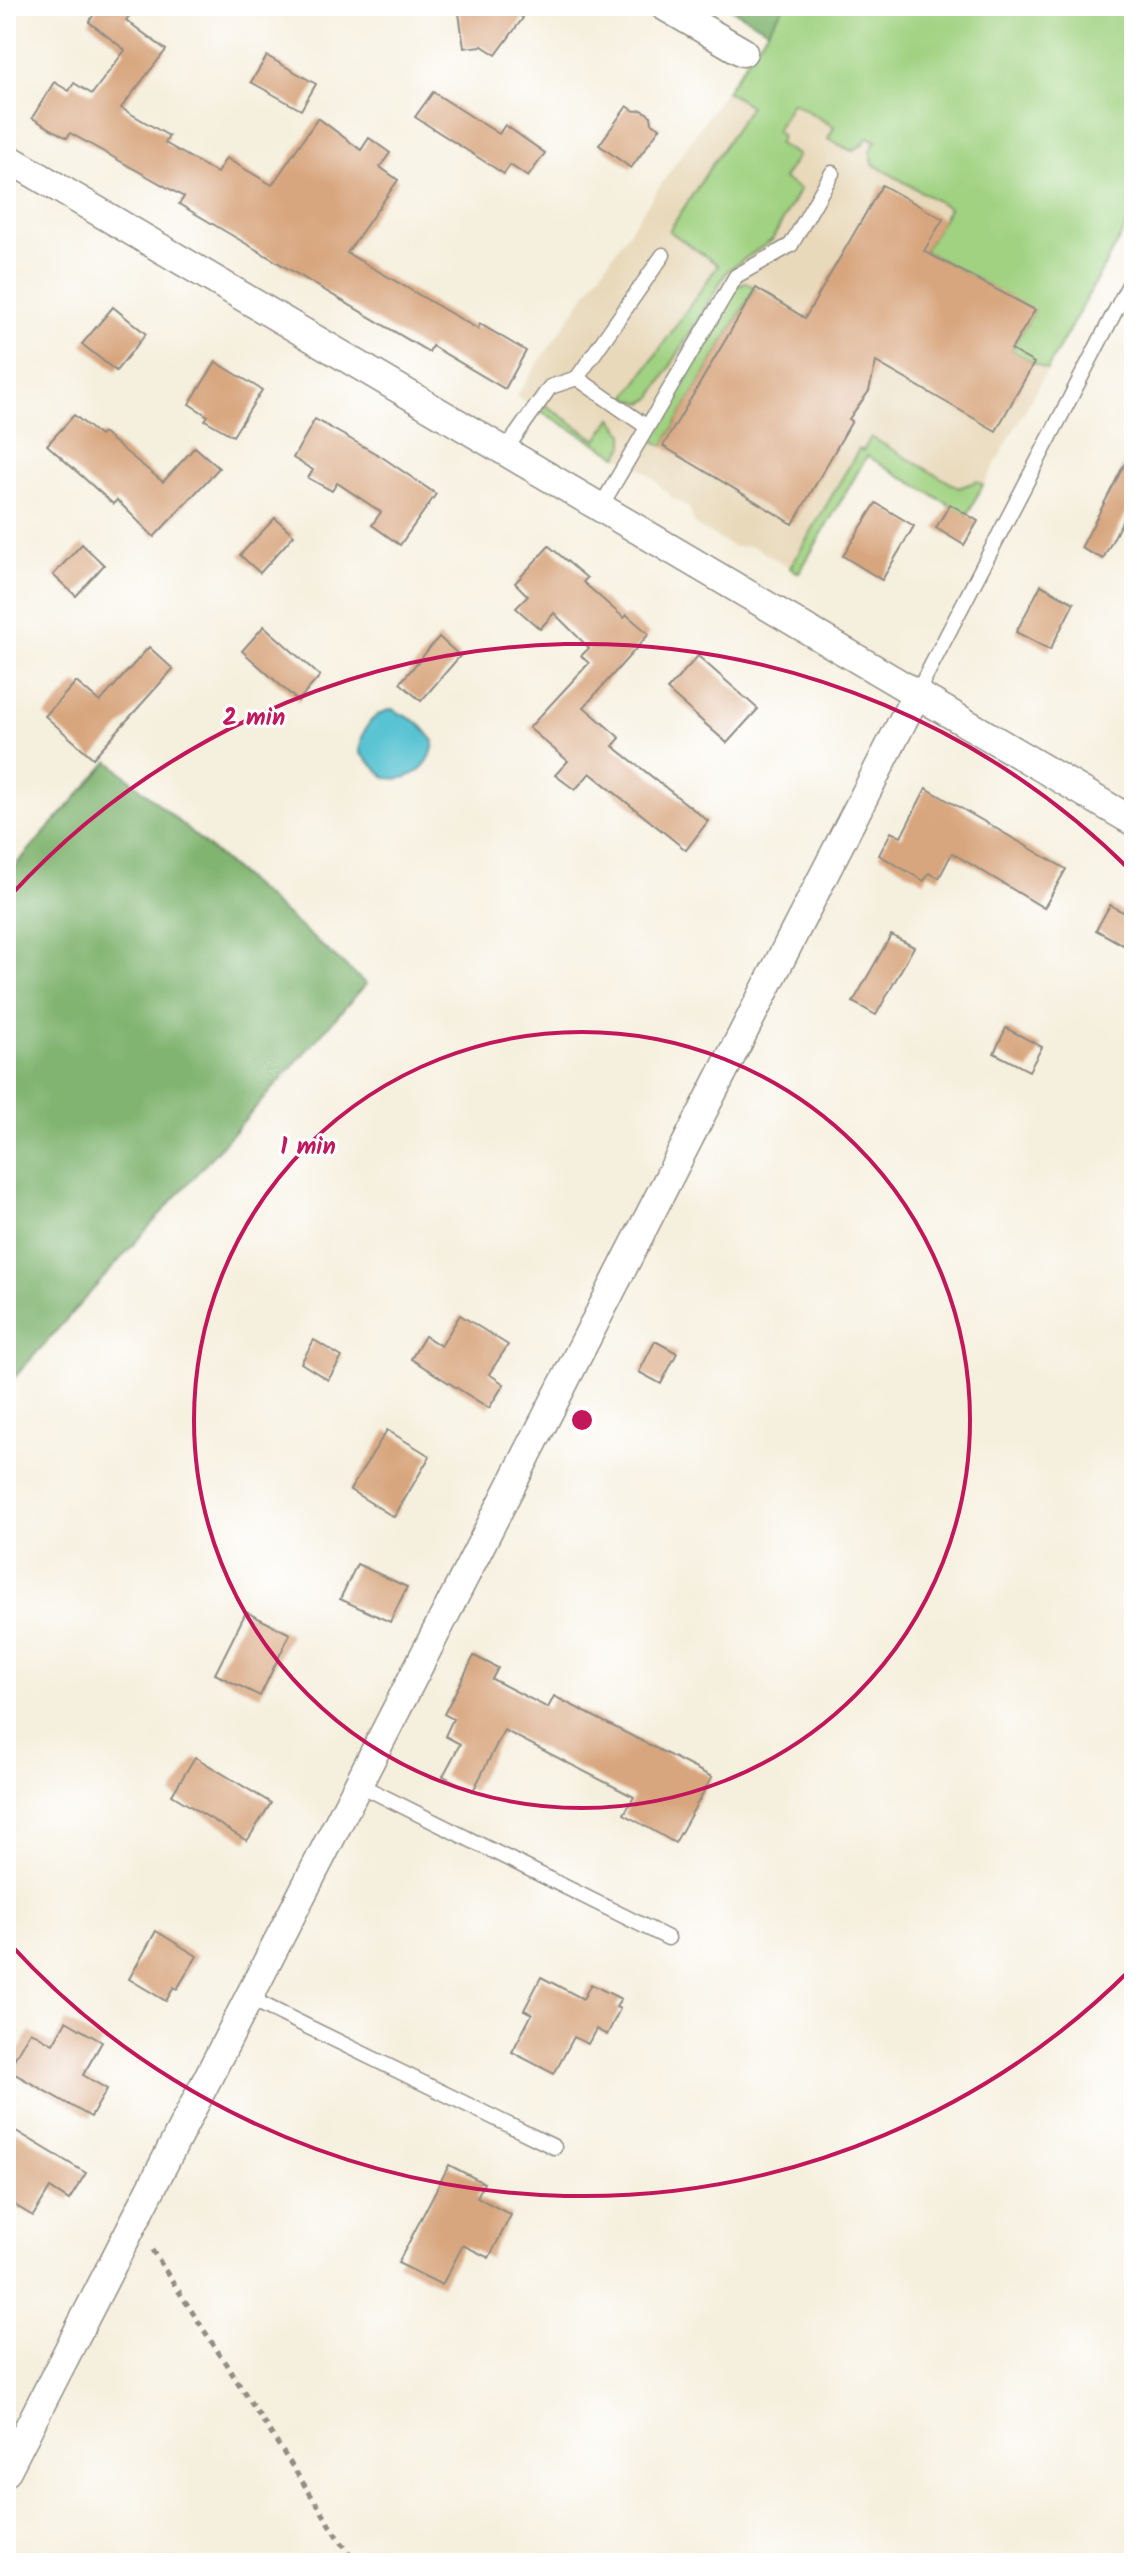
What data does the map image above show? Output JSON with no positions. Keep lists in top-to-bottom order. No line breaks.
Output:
{"rings":["2 min","1 min"]}
